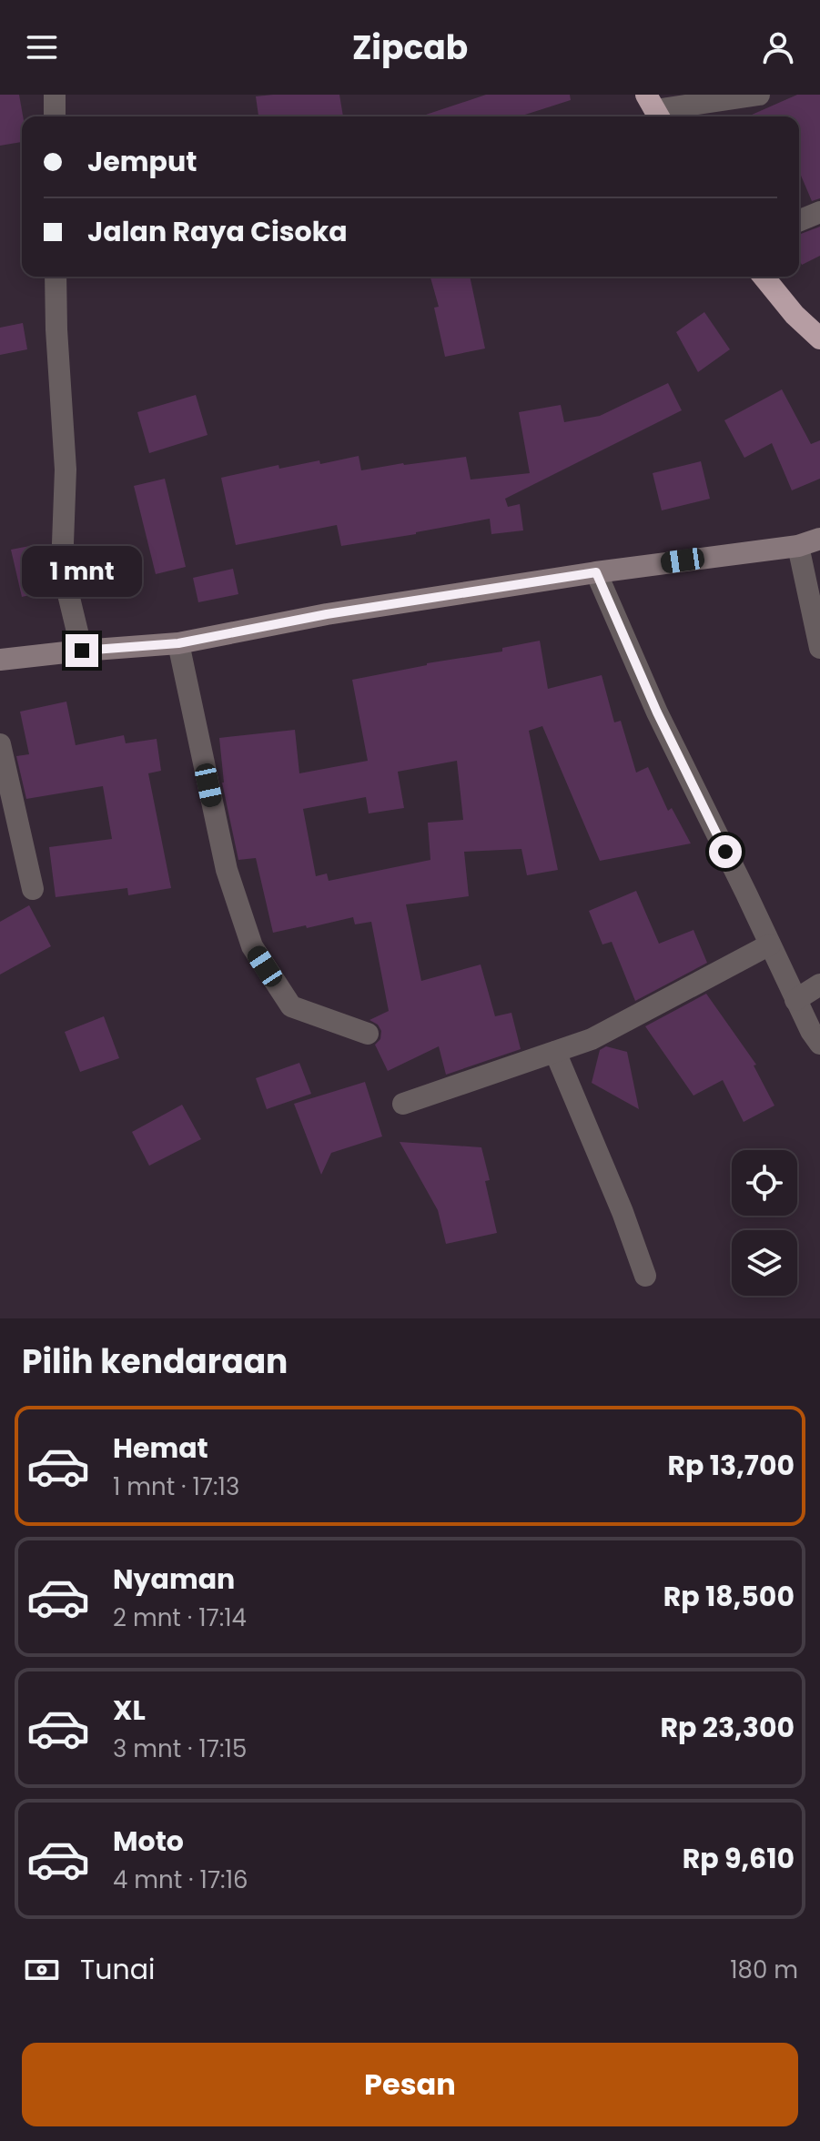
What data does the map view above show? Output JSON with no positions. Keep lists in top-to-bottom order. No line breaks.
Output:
{"page":{"header":"Zipcab","banner":["Jemput","Jalan Raya Cisoka"],"bubble":"1 mnt","heading":"Pilih kendaraan","list":[{"name":"Hemat","note":"1 mnt · 17:13","value":"Rp 13,700"},{"name":"Nyaman","note":"2 mnt · 17:14","value":"Rp 18,500"},{"name":"XL","note":"3 mnt · 17:15","value":"Rp 23,300"},{"name":"Moto","note":"4 mnt · 17:16","value":"Rp 9,610"}],"pay":["Tunai","180 m"],"buttons":"Pesan"}}
